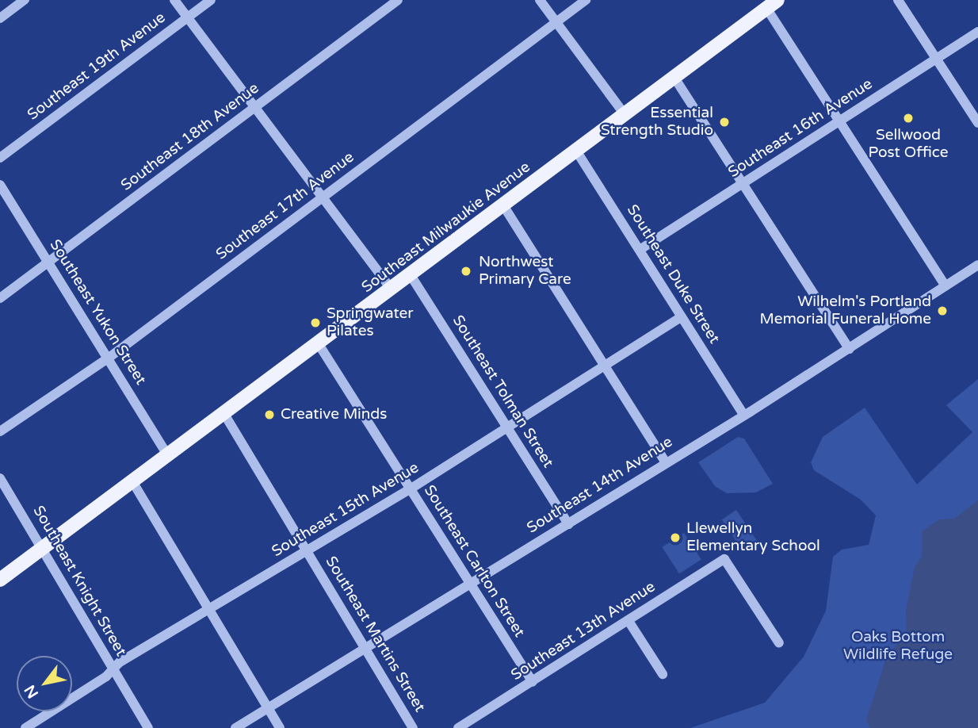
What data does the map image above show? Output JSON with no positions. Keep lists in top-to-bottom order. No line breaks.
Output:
{"streets":{"main road":["Southeast Milwaukie Avenue"],"street":["Southeast 19th Avenue","Southeast 16th Avenue","Southeast 18th Avenue","Southeast 17th Avenue","Southeast Duke Street","Southeast Yukon Street","Southeast Tolman Street","Southeast 14th Avenue","Southeast 15th Avenue","Southeast Carlton Street","Southeast Knight Street","Southeast 13th Avenue","Southeast Martins Street"]},"crossings":[["Southeast 16th Avenue","Southeast Duke Street"],["Southeast 18th Avenue","Southeast Yukon Street"],["Southeast 17th Avenue","Southeast Yukon Street"],["Southeast Milwaukie Avenue","Southeast Duke Street"],["Southeast Milwaukie Avenue","Southeast Yukon Street"],["Southeast Milwaukie Avenue","Southeast Tolman Street"],["Southeast Milwaukie Avenue","Southeast Carlton Street"],["Southeast Milwaukie Avenue","Southeast Knight Street"],["Southeast Milwaukie Avenue","Southeast Martins Street"],["Southeast Duke Street","Southeast 14th Avenue"],["Southeast Duke Street","Southeast 15th Avenue"],["Southeast Tolman Street","Southeast 14th Avenue"],["Southeast Tolman Street","Southeast 15th Avenue"],["Southeast 14th Avenue","Southeast Carlton Street"],["Southeast 14th Avenue","Southeast Martins Street"],["Southeast 15th Avenue","Southeast Carlton Street"],["Southeast 15th Avenue","Southeast Knight Street"],["Southeast 15th Avenue","Southeast Martins Street"],["Southeast Carlton Street","Southeast 13th Avenue"]],"parks":["Oaks Bottom Wildlife Refuge"],"places":["Sellwood Post Office","Essential Strength Studio","Northwest Primary Care","Wilhelm's Portland Memorial Funeral Home","Springwater Pilates","Creative Minds","Llewellyn Elementary School"],"north":"bottom left"}
